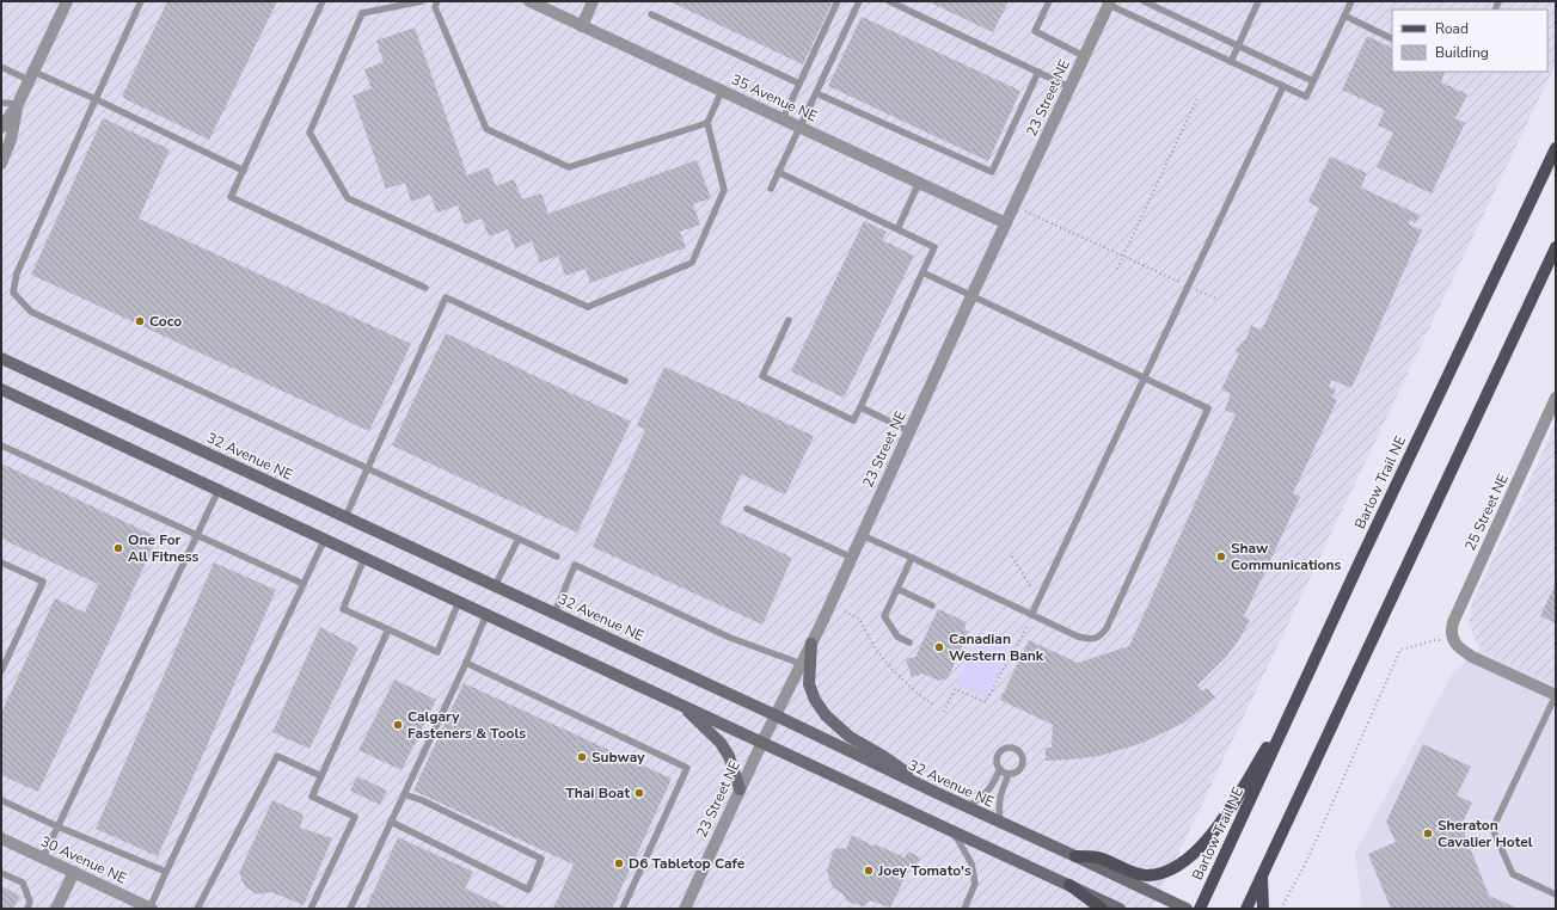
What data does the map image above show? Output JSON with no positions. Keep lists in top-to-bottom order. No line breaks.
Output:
{"streets":{"main road":["32 Avenue NE","Barlow Trail NE"],"street":["35 Avenue NE","23 Street NE","25 Street NE","30 Avenue NE"]},"crossings":[["35 Avenue NE","23 Street NE"],["23 Street NE","32 Avenue NE"]],"places":["Coco","One For All Fitness","Shaw Communications","Canadian Western Bank","Calgary Fasteners & Tools","Subway","Thai Boat","Sheraton Cavalier Hotel","D6 Tabletop Cafe","Joey Tomato's"],"legend":["Road","Building"]}
